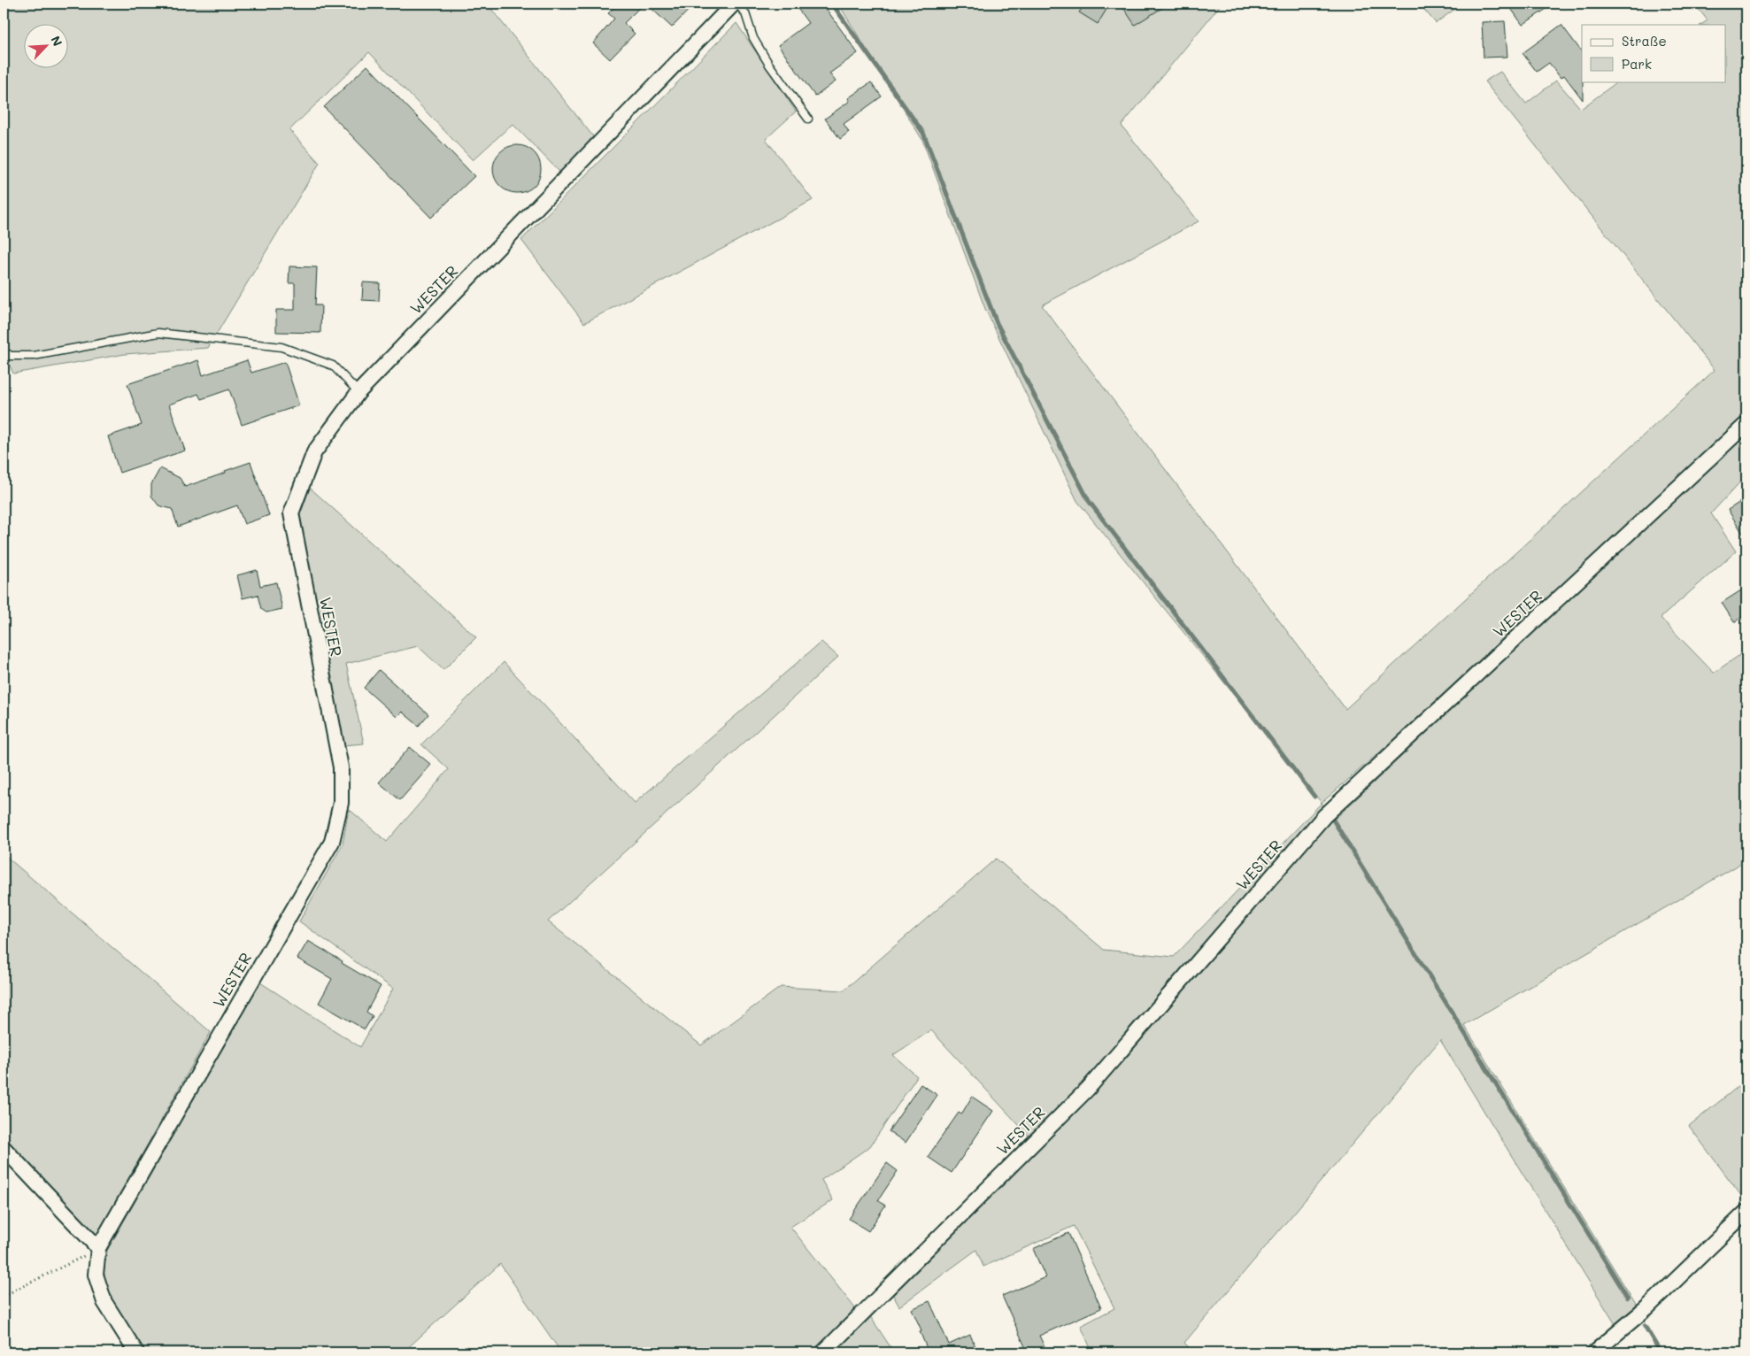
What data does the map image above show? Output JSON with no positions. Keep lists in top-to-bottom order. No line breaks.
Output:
{"streets":{"street":["WESTER"]},"legend":["Straße","Park"],"north":"top right"}
